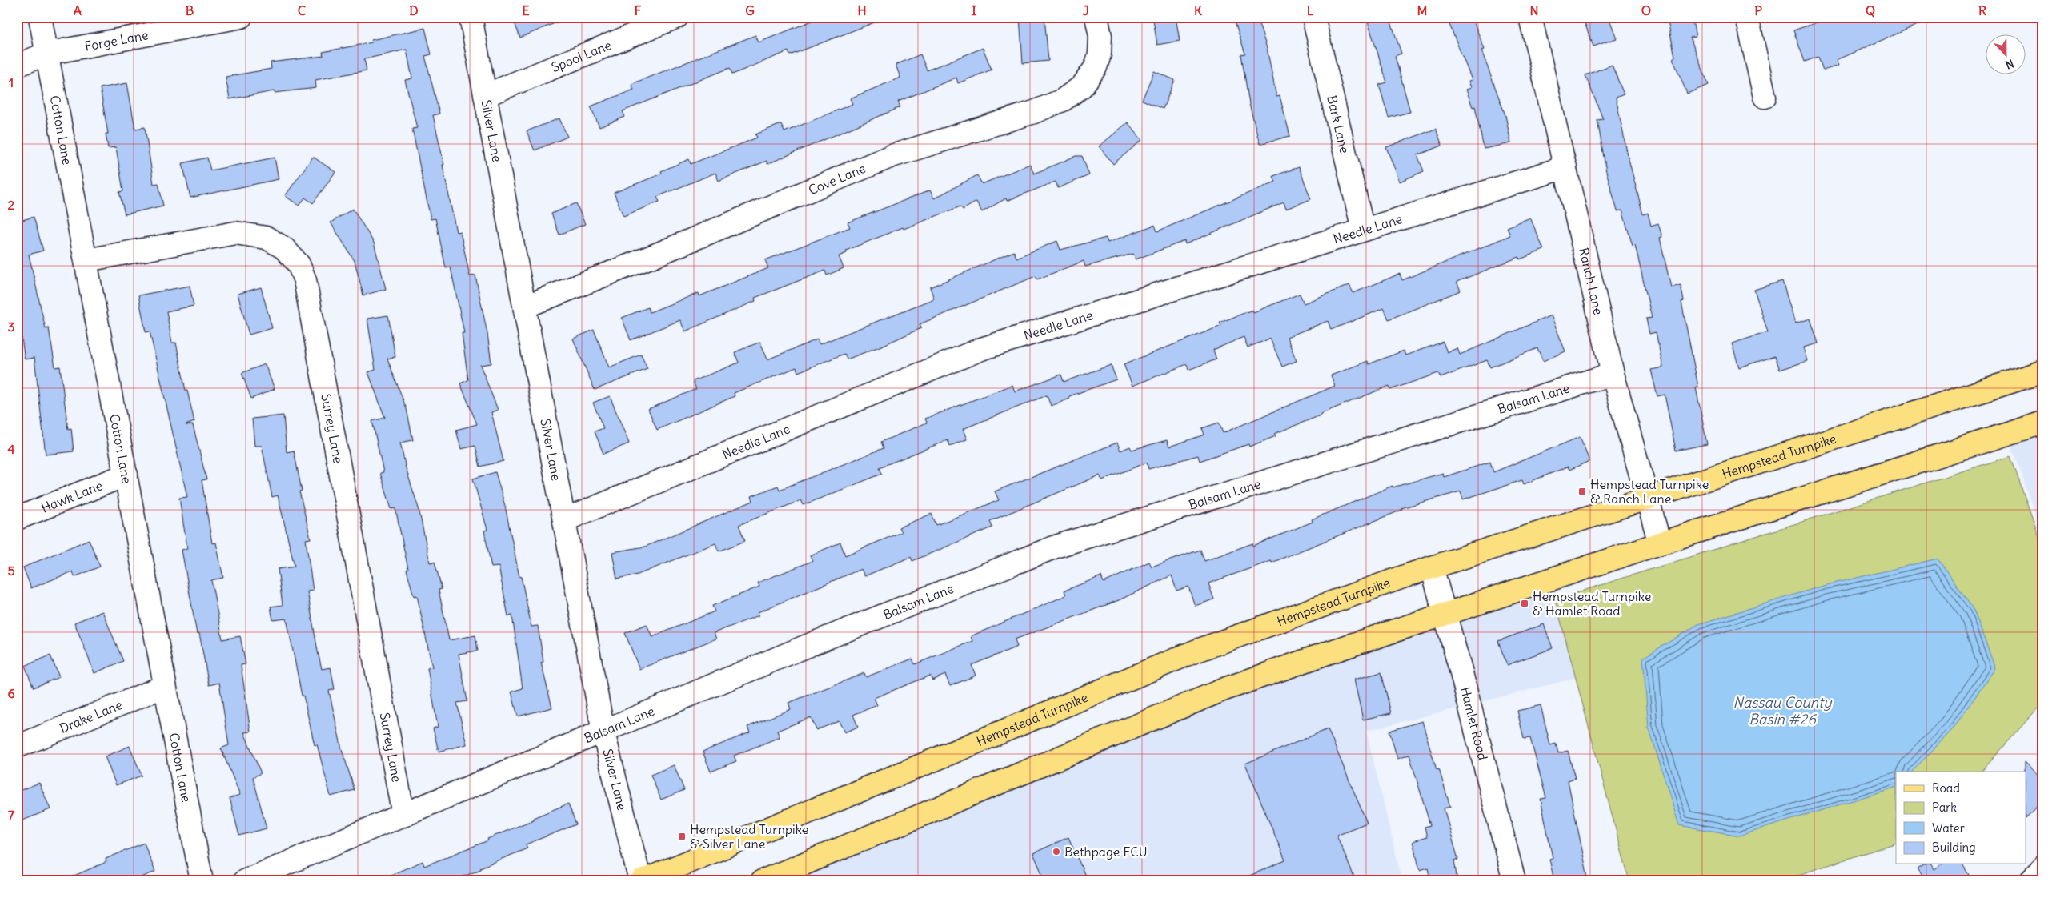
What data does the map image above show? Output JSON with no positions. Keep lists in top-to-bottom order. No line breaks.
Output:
{"streets":{"main road":["Hempstead Turnpike"],"street":["Forge Lane","Spool Lane","Bark Lane","Cotton Lane","Silver Lane","Cove Lane","Needle Lane","Ranch Lane","Balsam Lane","Surrey Lane","Hawk Lane","Drake Lane","Hamlet Road"]},"crossings":[["Forge Lane","Cotton Lane"],["Spool Lane","Silver Lane"],["Bark Lane","Needle Lane"],["Cotton Lane","Surrey Lane"],["Cotton Lane","Hawk Lane"],["Cotton Lane","Drake Lane"],["Silver Lane","Cove Lane"],["Silver Lane","Needle Lane"],["Silver Lane","Balsam Lane"],["Silver Lane","Hempstead Turnpike"],["Needle Lane","Ranch Lane"],["Ranch Lane","Balsam Lane"],["Ranch Lane","Hempstead Turnpike"],["Balsam Lane","Surrey Lane"],["Hempstead Turnpike","Hamlet Road"]],"water":["Nassau County Basin #26"],"places":{"transit":["Hempstead Turnpike & Ranch Lane","Hempstead Turnpike & Hamlet Road","Hempstead Turnpike & Silver Lane"],"other":["Bethpage FCU"]},"legend":["Road","Park","Water","Building"],"north":"bottom","grid":{"columns":["A","B","C","D","E","F","G","H","I","J","K","L","M","N","O","P","Q","R"],"rows":["1","2","3","4","5","6","7"]}}
